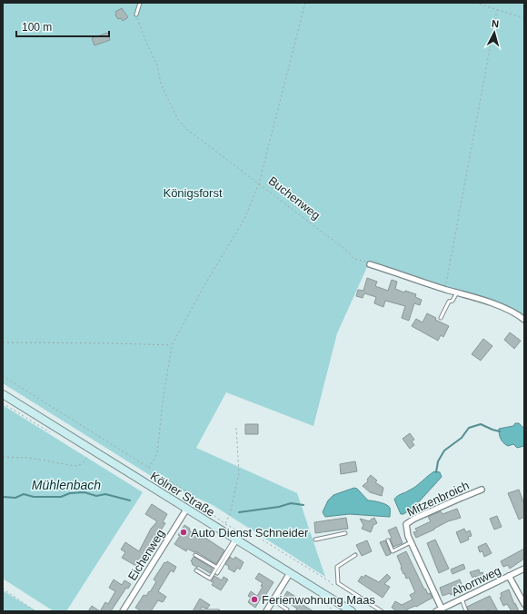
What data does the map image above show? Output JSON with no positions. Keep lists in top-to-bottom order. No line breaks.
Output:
{"streets":{"main road":["Kölner Straße"],"street":["Mitzenbroich","Eichenweg","Ahornweg"],"path":["Buchenweg"]},"crossings":[["Kölner Straße","Eichenweg"],["Mitzenbroich","Ahornweg"]],"water":["Mühlenbach"],"parks":["Königsforst"],"places":["Auto Dienst Schneider","Ferienwohnung Maas"],"scale_bar":"100 m","north":"top"}
